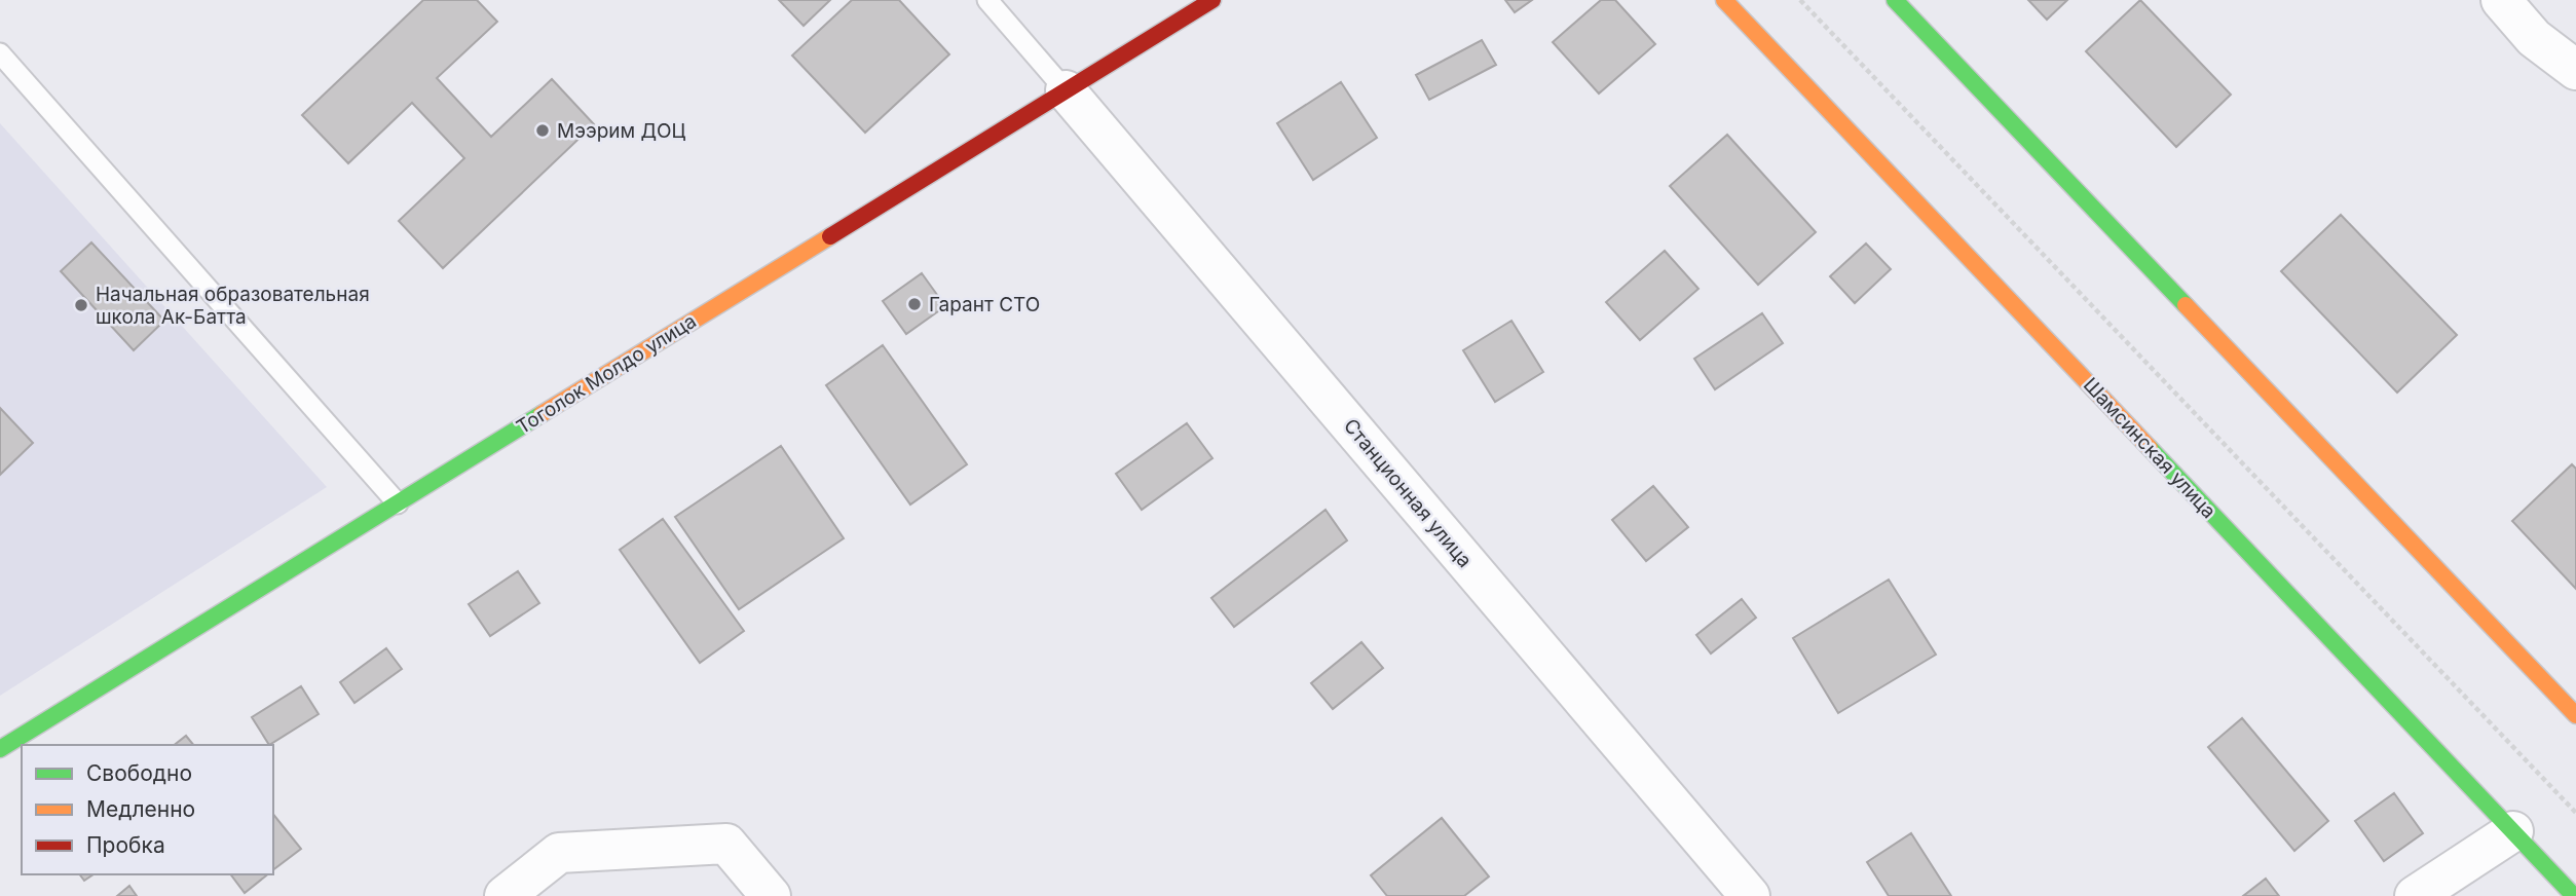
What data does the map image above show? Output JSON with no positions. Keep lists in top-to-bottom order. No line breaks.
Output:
{"streets":{"main road":["Тоголок Молдо улица","Шамсинская улица"],"street":["Станционная улица"]},"crossings":[["Тоголок Молдо улица","Станционная улица"]],"places":["Мээрим ДОЦ","Гарант СТО","Начальная образовательная школа Ак-Батта"],"legend":["Свободно","Медленно","Пробка"]}
